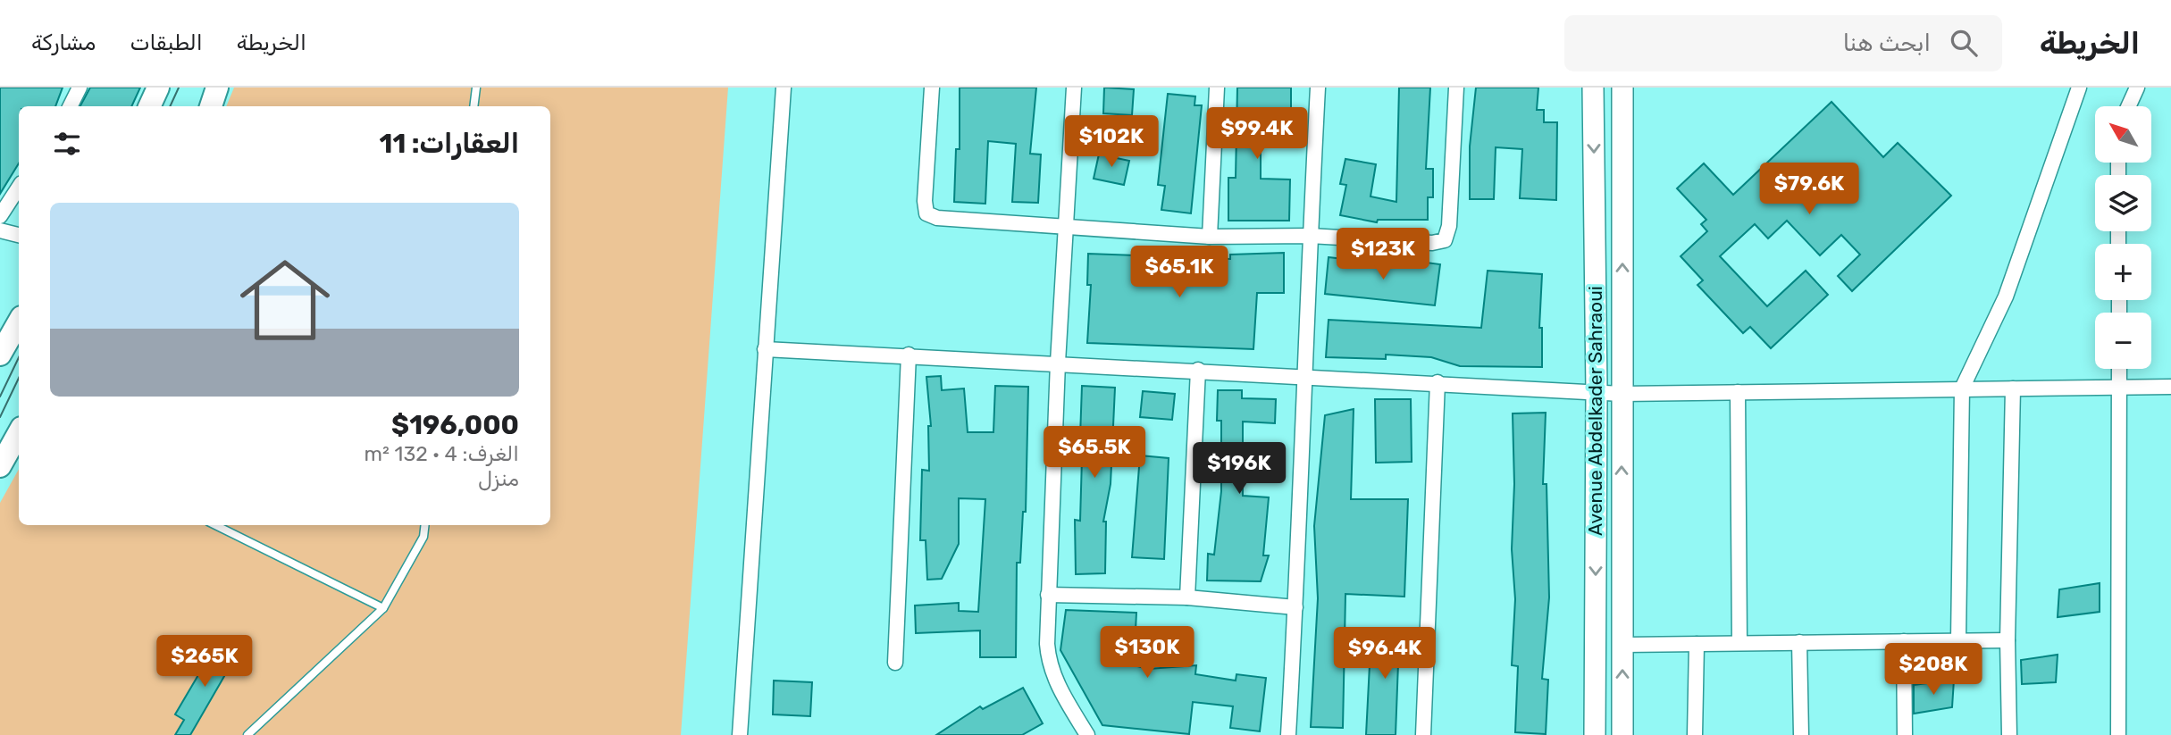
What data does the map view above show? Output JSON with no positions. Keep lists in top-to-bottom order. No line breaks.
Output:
{"streets":{"main road":["Avenue Abdelkader Sahraoui"]},"north":"top left","page":{"header":"الخريطة","search":"ابحث هنا","nav":["الخريطة","الطبقات","مشاركة"],"map_buttons":["+","−"],"heading":"العقارات: 11","price":["$99.4K","$102K","$79.6K","$123K","$65.1K","$65.5K","$196K","$130K","$96.4K","$265K","$208K"],"list":[{"name":"$196,000","note":"الغرف: 4 · 132 m² · منزل"}]}}
